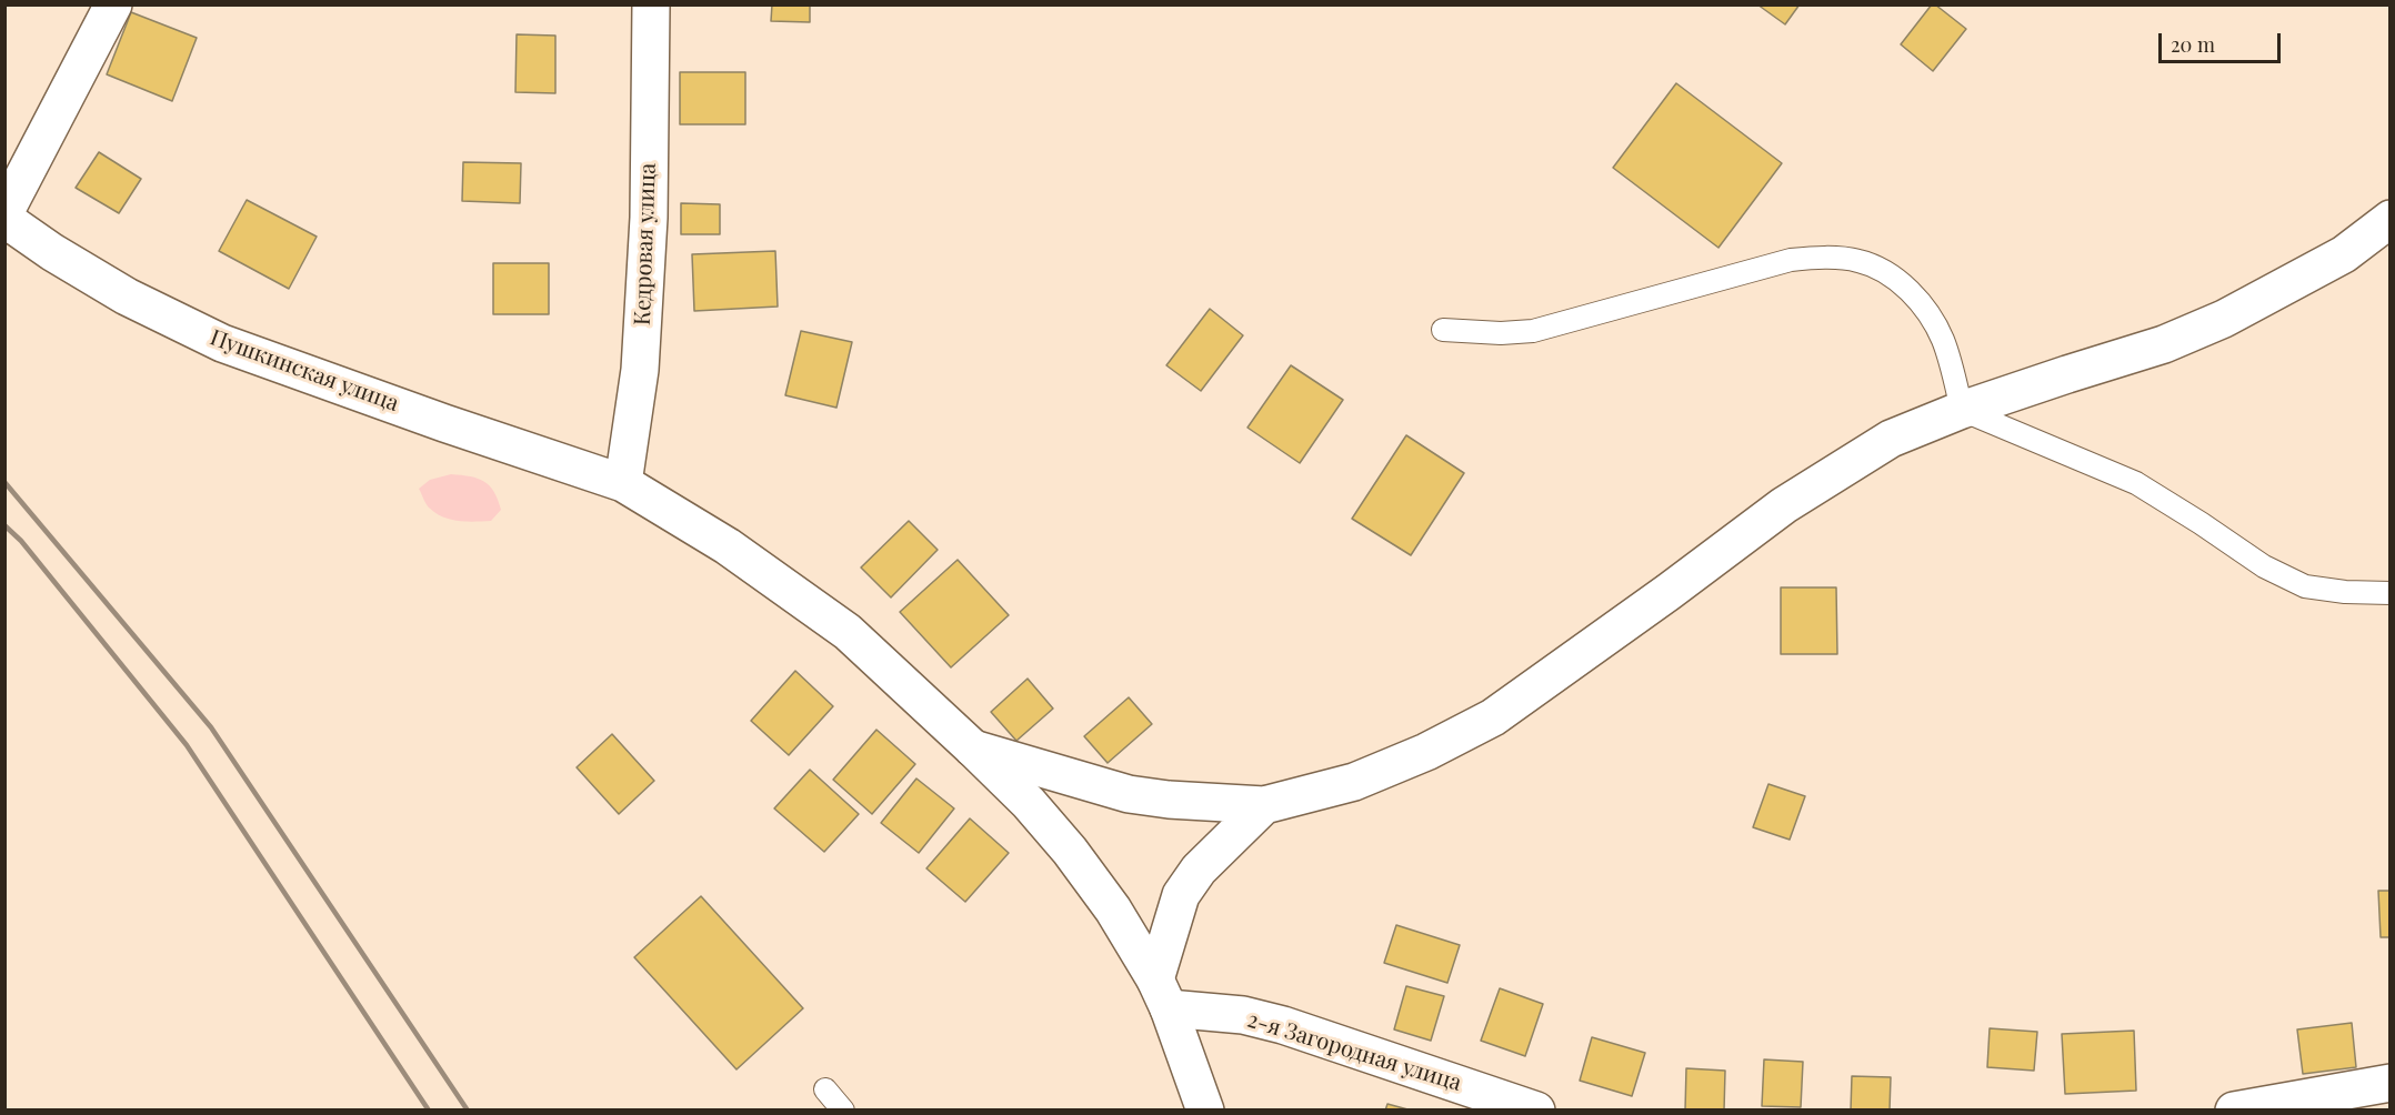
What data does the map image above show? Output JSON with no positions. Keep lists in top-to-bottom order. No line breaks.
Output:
{"streets":{"street":["Кедровая улица","Пушкинская улица","2-я Загородная улица"]},"crossings":[["Кедровая улица","Пушкинская улица"],["Пушкинская улица","2-я Загородная улица"]],"scale_bar":"20 m"}
